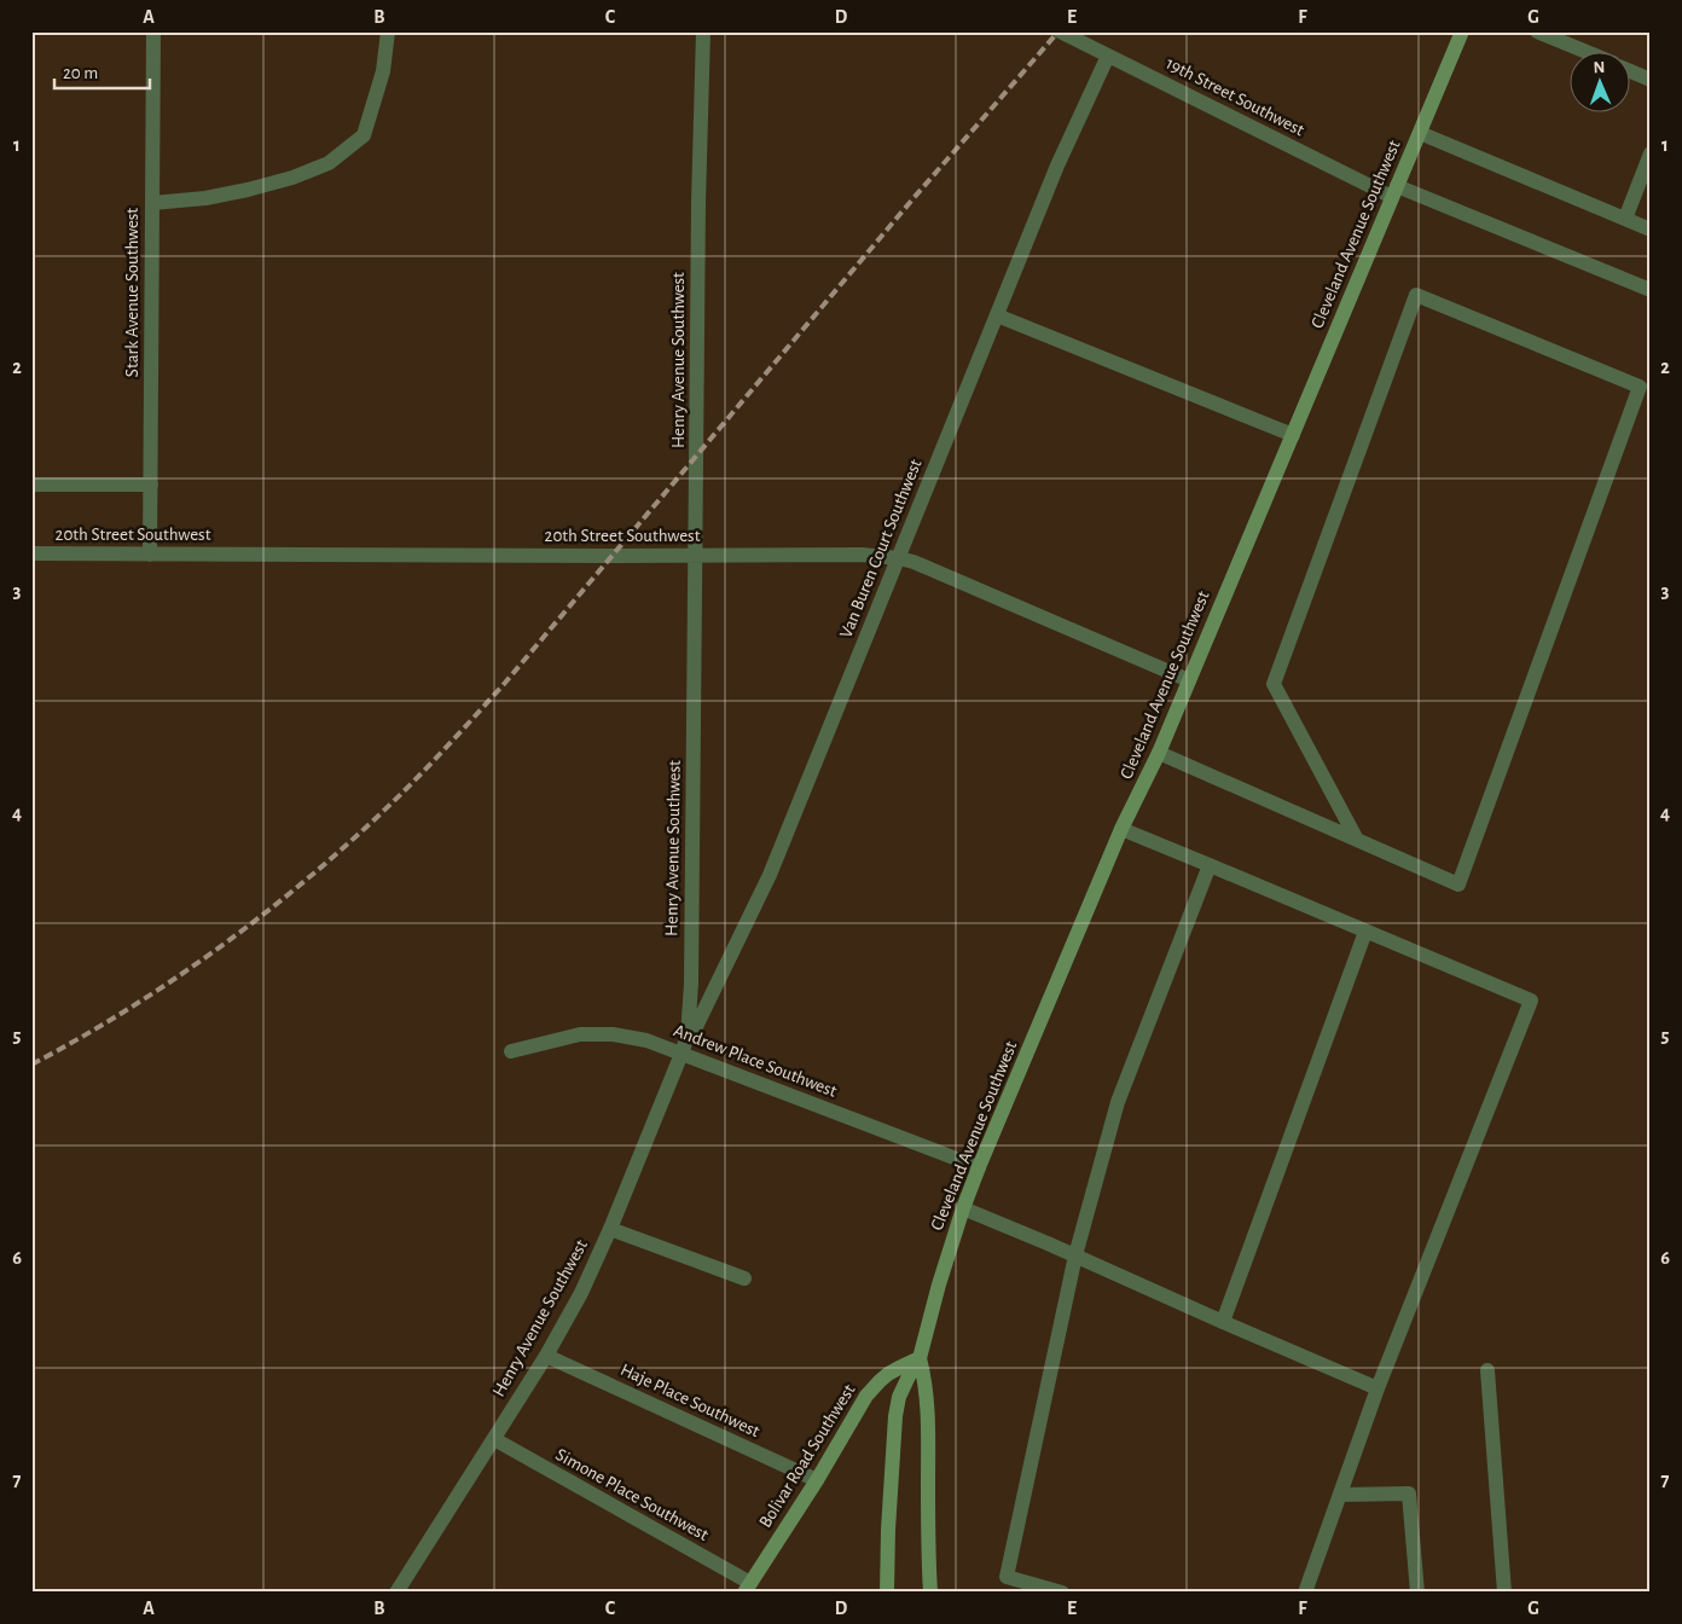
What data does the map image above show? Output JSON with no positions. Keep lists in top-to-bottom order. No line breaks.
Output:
{"streets":{"main road":["Cleveland Avenue Southwest","Bolivar Road Southwest"],"street":["19th Street Southwest","Stark Avenue Southwest","Henry Avenue Southwest","20th Street Southwest","Van Buren Court Southwest","Andrew Place Southwest","Haje Place Southwest","Simone Place Southwest"]},"crossings":[["19th Street Southwest","Cleveland Avenue Southwest"],["19th Street Southwest","Van Buren Court Southwest"],["Cleveland Avenue Southwest","20th Street Southwest"],["Cleveland Avenue Southwest","Andrew Place Southwest"],["Cleveland Avenue Southwest","Bolivar Road Southwest"],["Stark Avenue Southwest","20th Street Southwest"],["Henry Avenue Southwest","20th Street Southwest"],["Henry Avenue Southwest","Van Buren Court Southwest"],["Henry Avenue Southwest","Andrew Place Southwest"],["Henry Avenue Southwest","Haje Place Southwest"],["Henry Avenue Southwest","Simone Place Southwest"],["20th Street Southwest","Van Buren Court Southwest"],["Van Buren Court Southwest","Andrew Place Southwest"],["Haje Place Southwest","Bolivar Road Southwest"],["Bolivar Road Southwest","Simone Place Southwest"]],"scale_bar":"20 m","north":"top","grid":{"columns":["A","B","C","D","E","F","G"],"rows":["1","2","3","4","5","6","7"]}}
